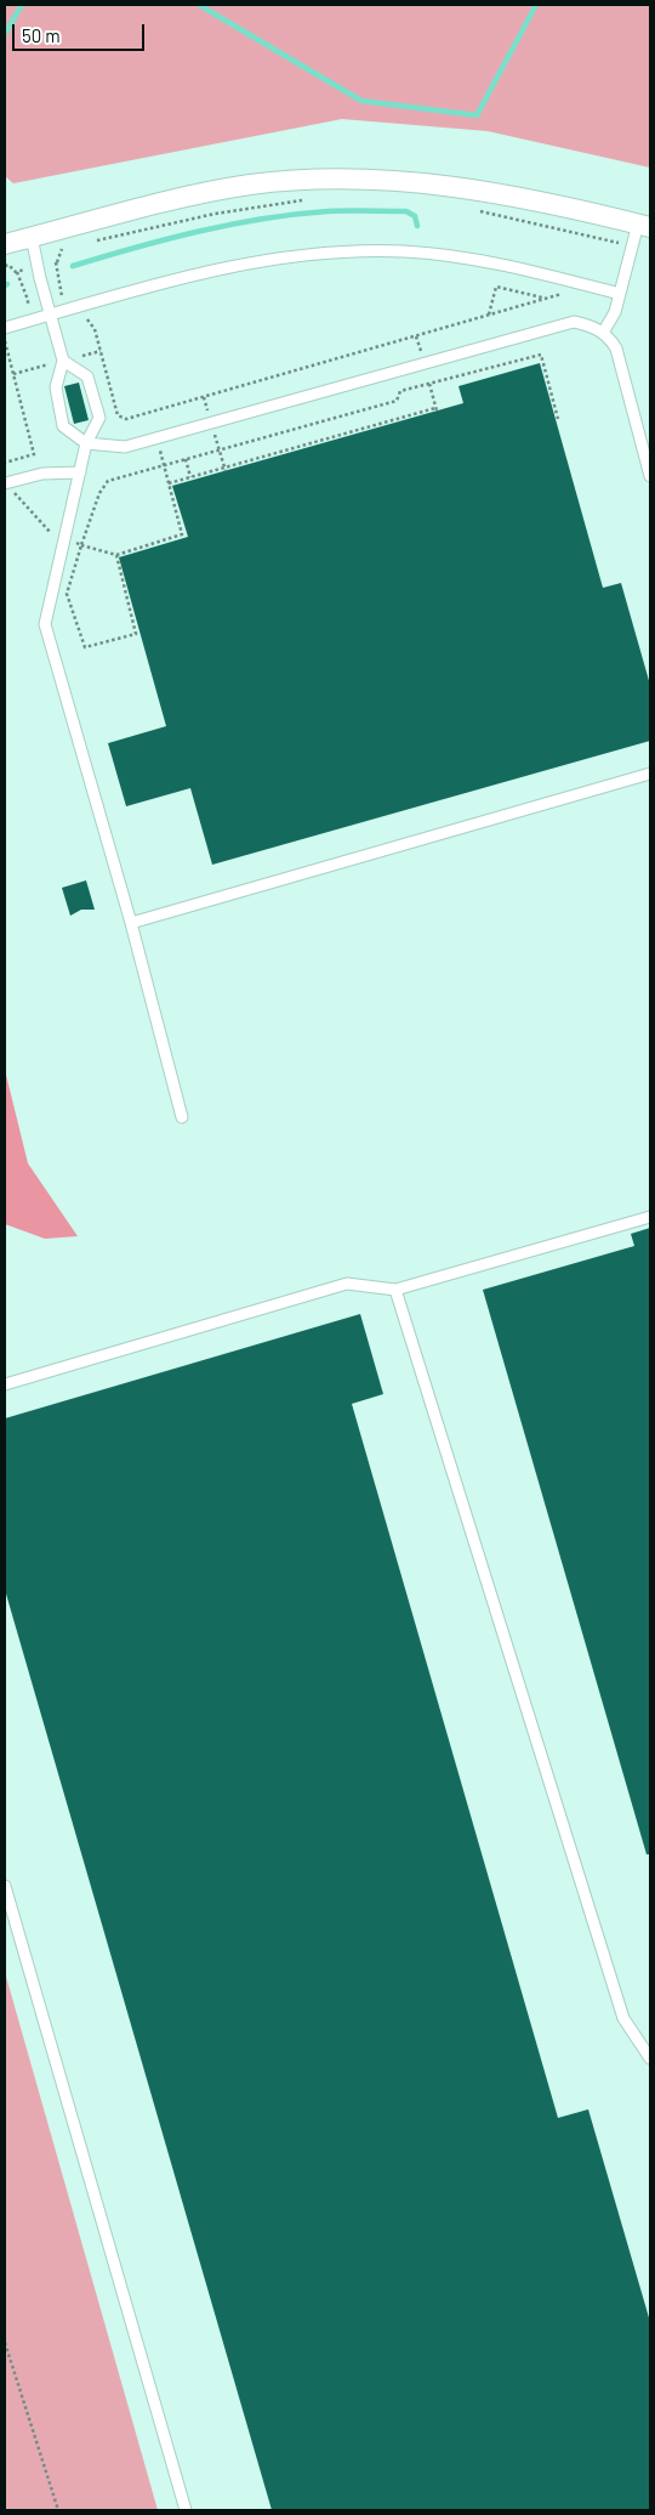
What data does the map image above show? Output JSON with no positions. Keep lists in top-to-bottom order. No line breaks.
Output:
{"scale_bar":"50 m"}
